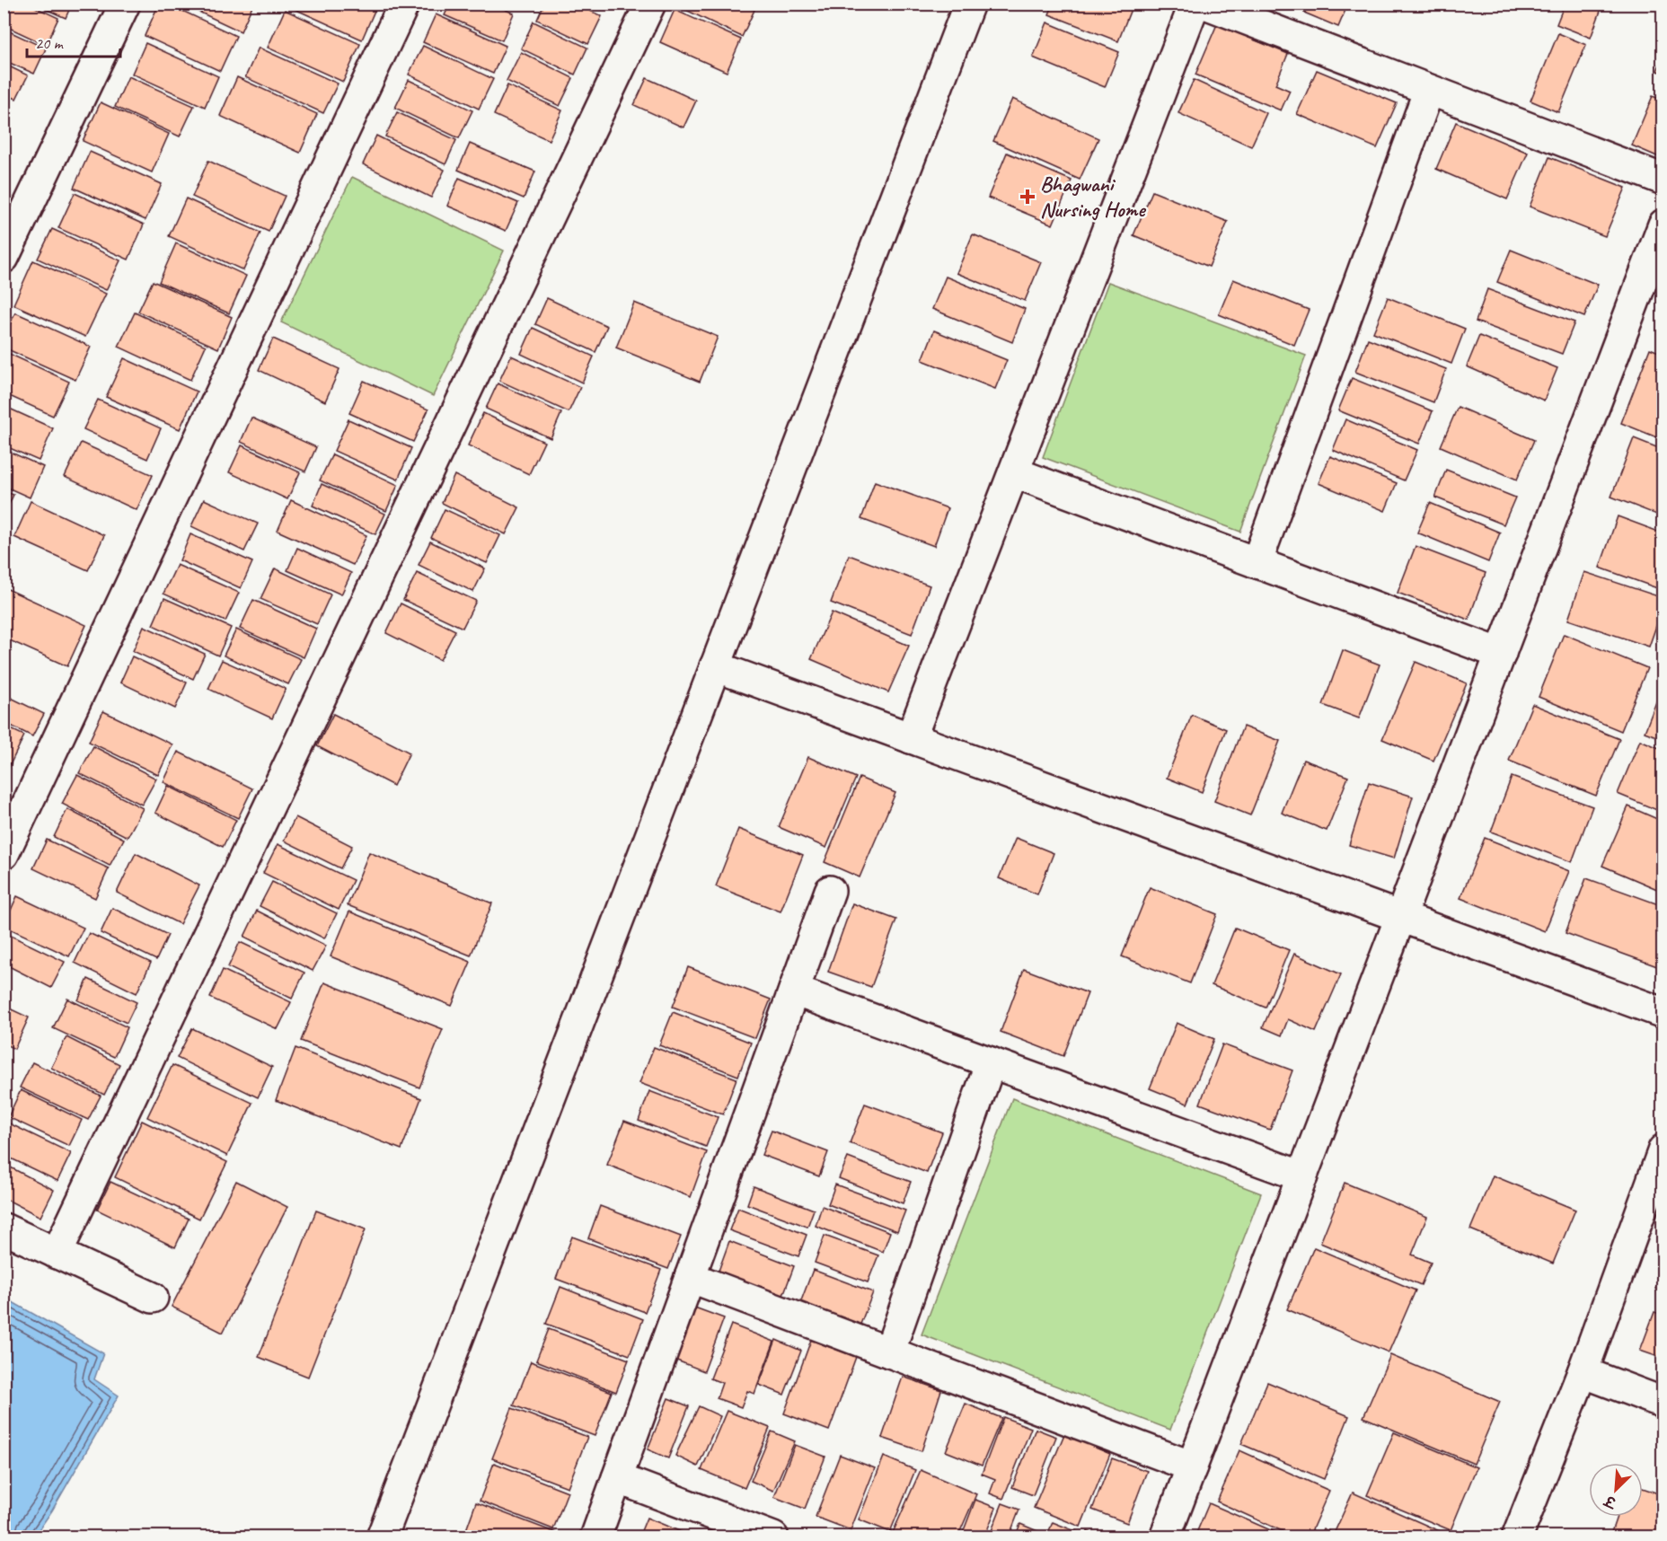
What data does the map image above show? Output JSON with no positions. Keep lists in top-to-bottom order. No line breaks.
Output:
{"places":{"health":["Bhagwani Nursing Home"]},"scale_bar":"20 m","north":"bottom left"}
